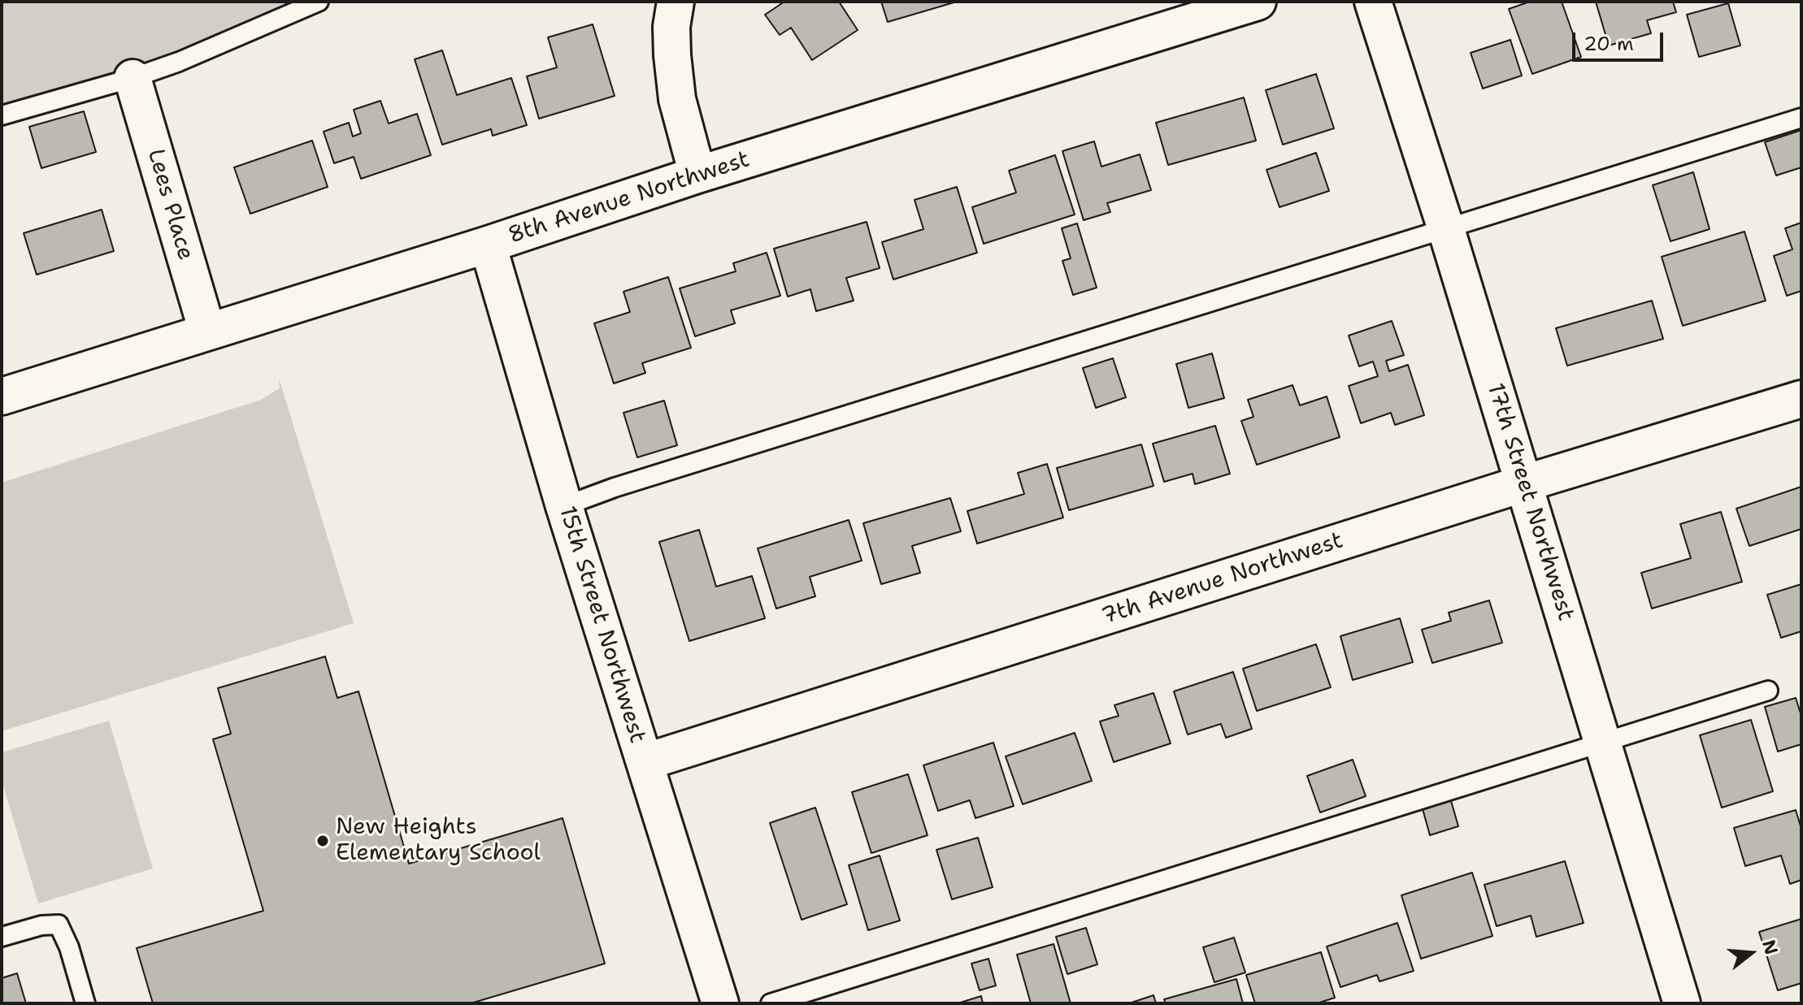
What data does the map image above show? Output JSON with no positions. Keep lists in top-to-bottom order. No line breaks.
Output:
{"streets":{"street":["8th Avenue Northwest","Lees Place","17th Street Northwest","7th Avenue Northwest","15th Street Northwest"]},"crossings":[["8th Avenue Northwest","Lees Place"],["8th Avenue Northwest","15th Street Northwest"],["17th Street Northwest","7th Avenue Northwest"],["7th Avenue Northwest","15th Street Northwest"]],"places":["New Heights Elementary School"],"scale_bar":"20 m","north":"right"}
